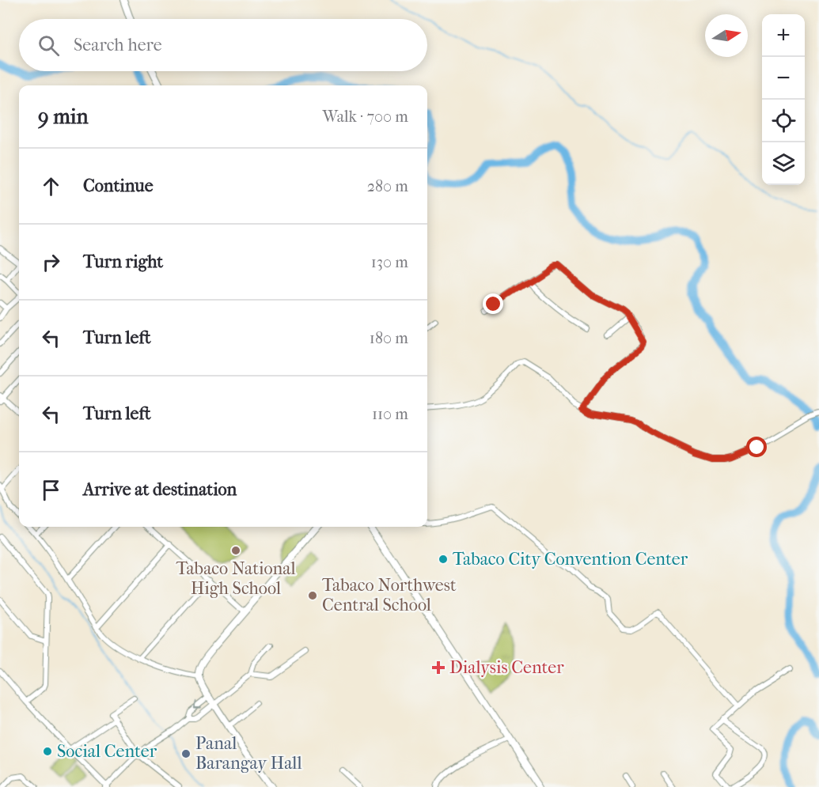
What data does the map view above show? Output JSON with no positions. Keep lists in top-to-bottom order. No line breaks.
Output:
{"places":{"other":["Tabaco National High School","Tabaco City Convention Center","Tabaco Northwest Central School","Social Center","Panal Barangay Hall"],"health":["Dialysis Center"]},"north":"right","page":{"map_buttons":["+","−"],"search":"Search here","heading":["9 min","Walk · 700 m"],"list":[["Continue","280 m"],["Turn right","130 m"],["Turn left","180 m"],["Turn left","110 m"],"Arrive at destination"]}}
